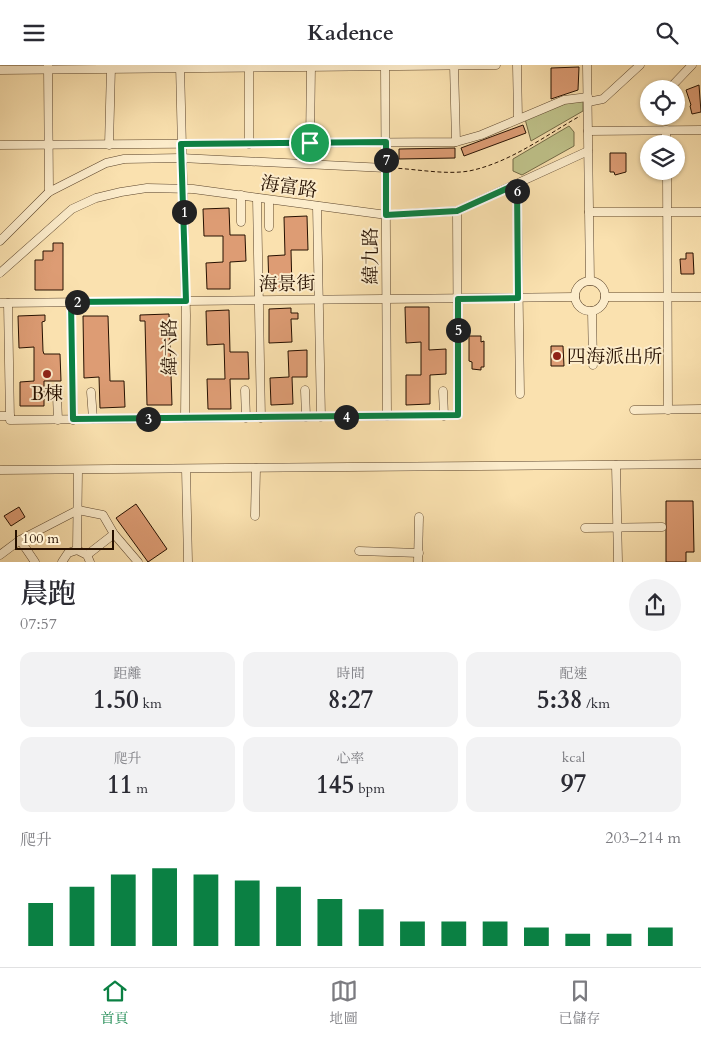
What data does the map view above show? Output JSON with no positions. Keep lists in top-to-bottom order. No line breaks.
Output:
{"streets":{"street":["海富路","緯九路","海景街","緯六路"]},"crossings":[["海富路","緯九路"],["海富路","緯六路"],["緯九路","海景街"],["海景街","緯六路"]],"places":["四海派出所","B棟"],"scale_bar":"100 m","page":{"header":"Kadence","pins":["7","6","1","2","5","4","3"],"scale":"100 m","heading":["晨跑","07:57"],"stats":[["距離","1.50 km"],["時間","8:27"],["配速","5:38 /km"],["爬升","11 m"],["心率","145 bpm"],["kcal","97"]],"chart":["爬升","203–214 m"],"tabs":["首頁","地圖","已儲存"]}}
